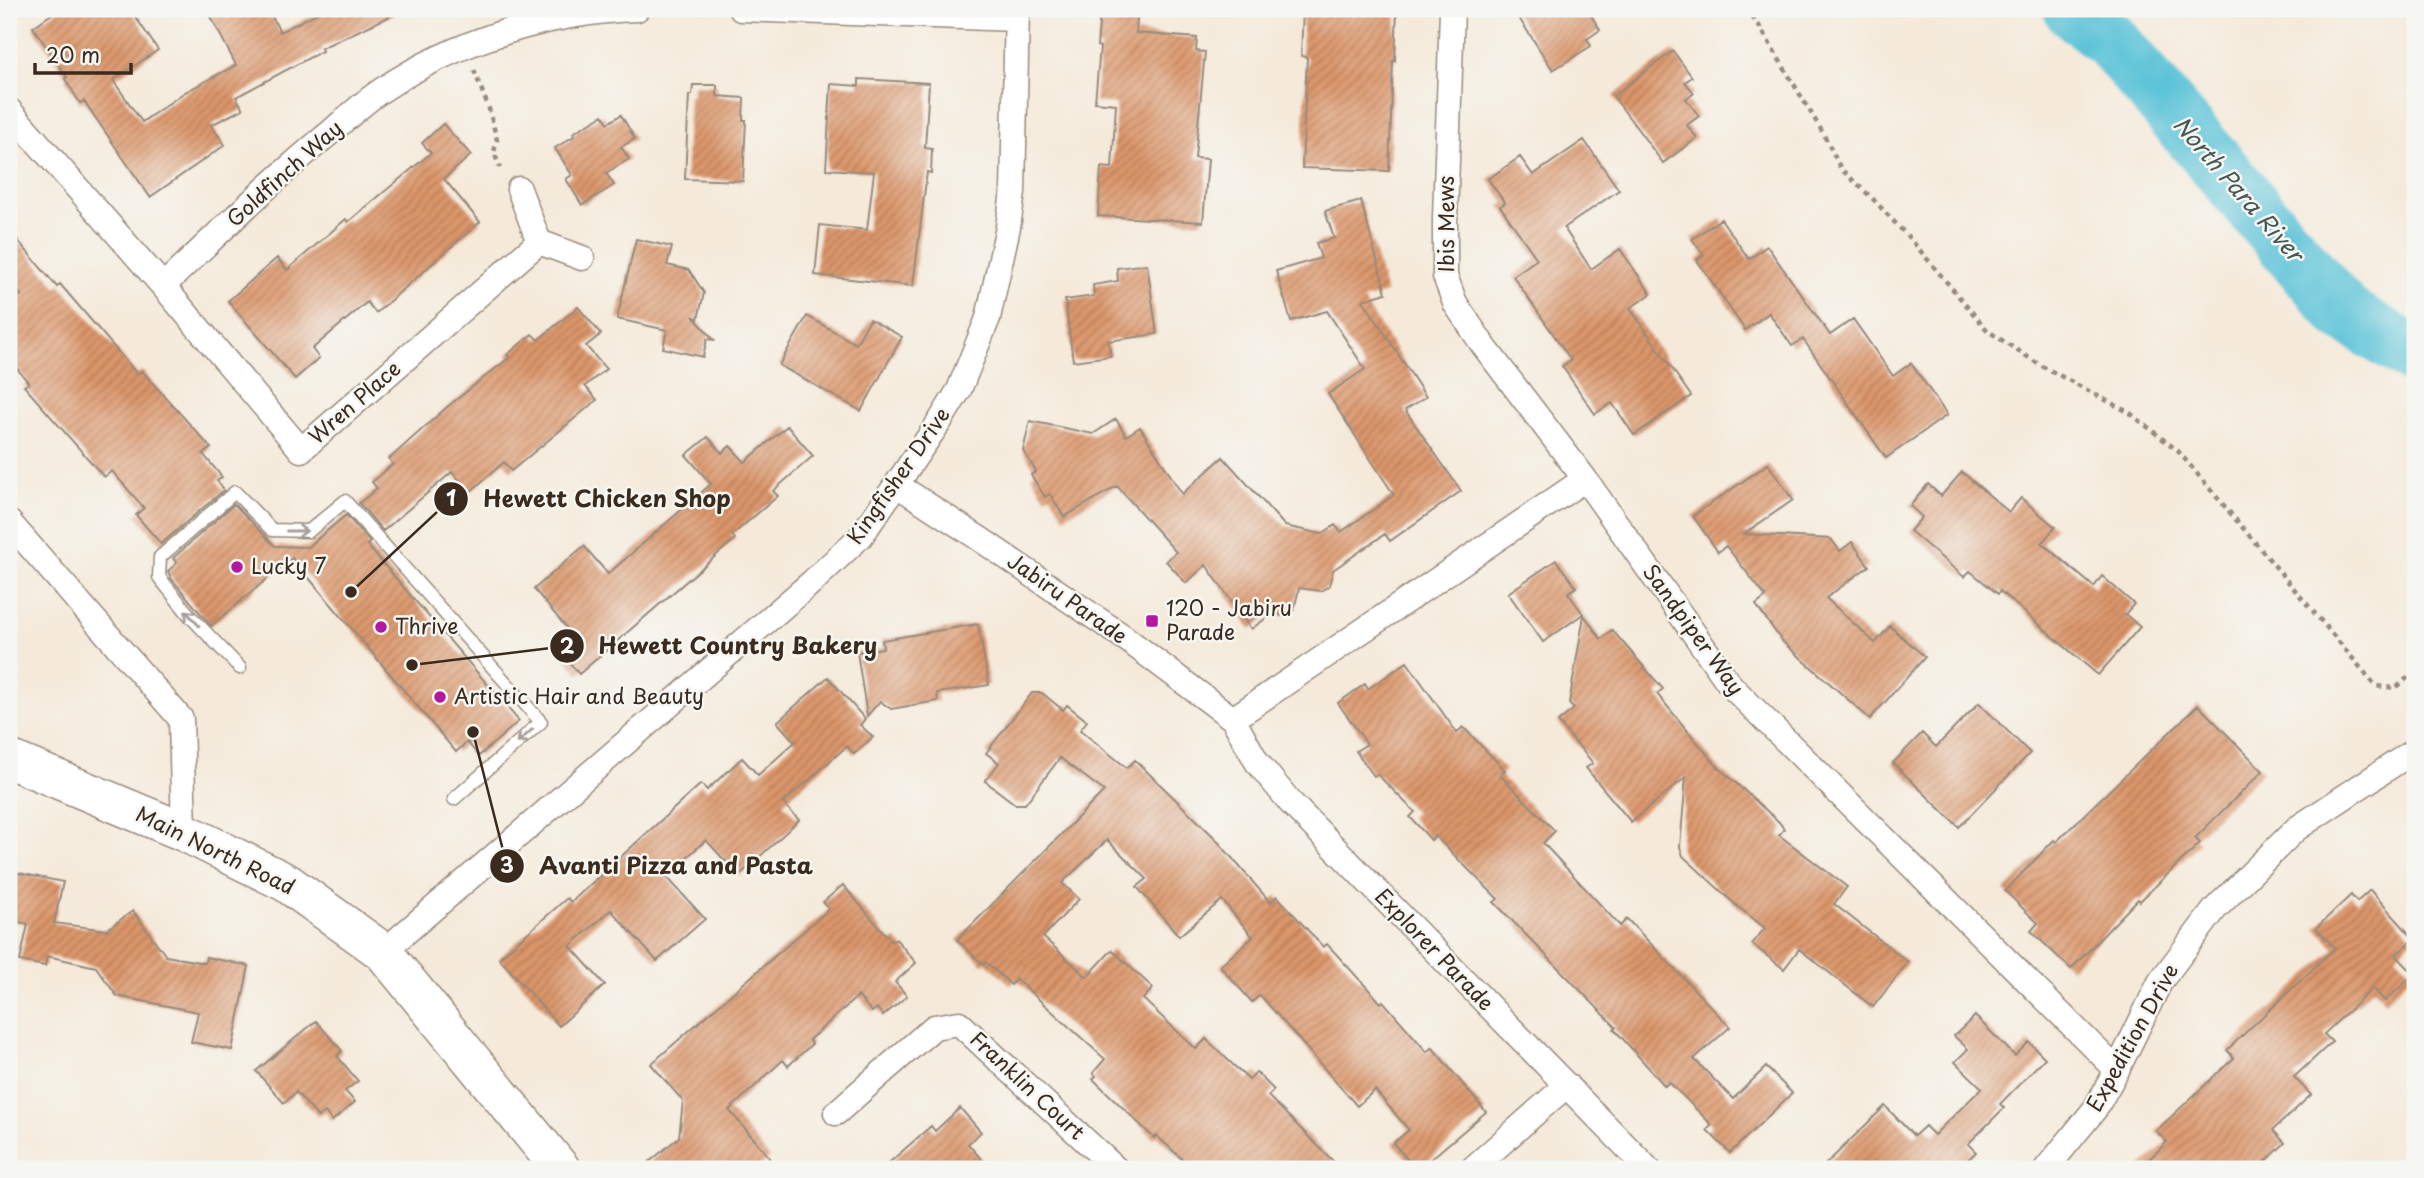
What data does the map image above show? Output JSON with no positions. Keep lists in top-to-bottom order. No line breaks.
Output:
{"streets":{"main road":["Main North Road"],"street":["Goldfinch Way","Ibis Mews","Wren Place","Kingfisher Drive","Jabiru Parade","Sandpiper Way","Explorer Parade","Expedition Drive","Franklin Court"]},"crossings":[["Goldfinch Way","Wren Place"],["Ibis Mews","Sandpiper Way"],["Kingfisher Drive","Jabiru Parade"],["Kingfisher Drive","Main North Road"],["Jabiru Parade","Explorer Parade"],["Sandpiper Way","Expedition Drive"]],"water":["North Para River"],"places":{"other":["Lucky 7","Hewett Chicken Shop","Thrive","Hewett Country Bakery","Artistic Hair and Beauty","Avanti Pizza and Pasta"],"transit":["120 - Jabiru Parade"]},"scale_bar":"20 m"}
